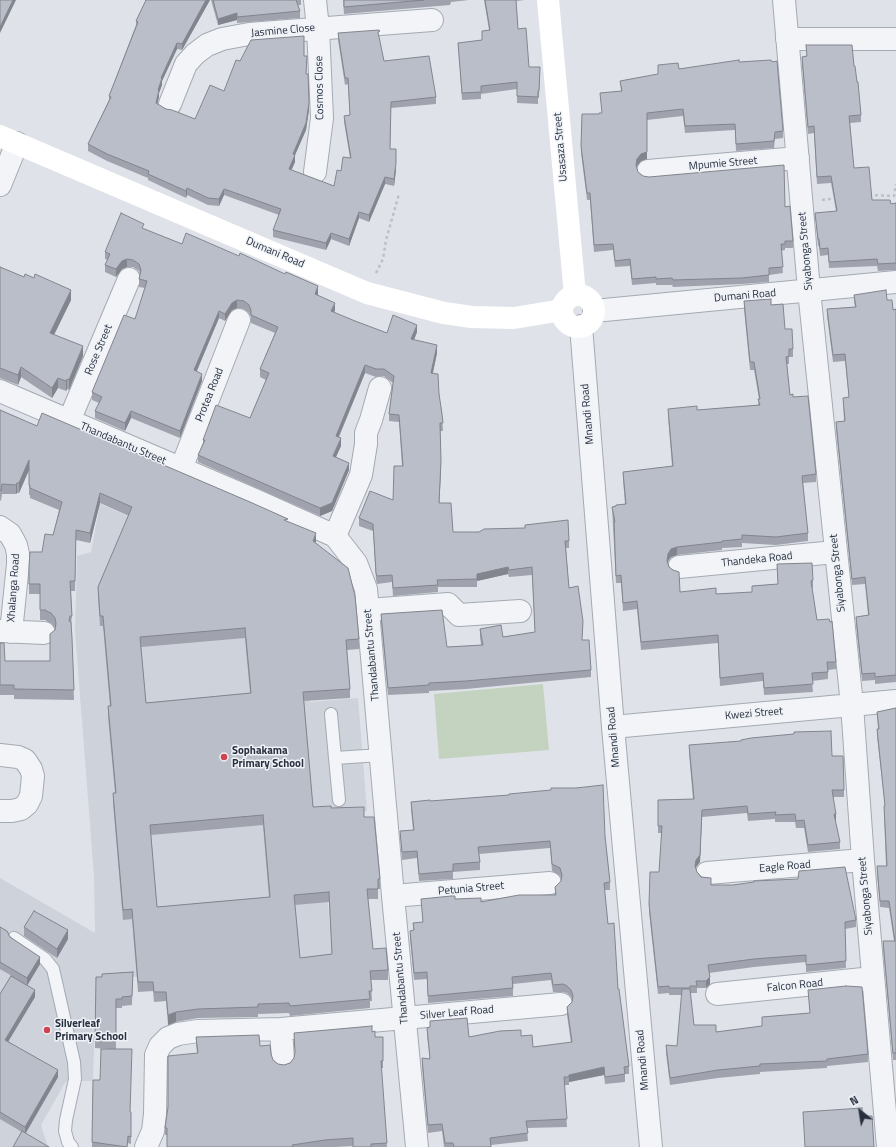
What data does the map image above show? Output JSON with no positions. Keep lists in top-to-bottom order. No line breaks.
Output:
{"streets":{"street":["Jasmine Close","Cosmos Close","Usasaza Street","Mpumie Street","Siyabonga Street","Dumani Road","Rose Street","Protea Road","Mnandi Road","Thandabantu Street","Thandeka Road","Xhalanga Road","Kwezi Street","Eagle Road","Petunia Street","Falcon Road","Silver Leaf Road"]},"crossings":[["Jasmine Close","Cosmos Close"],["Usasaza Street","Dumani Road"],["Usasaza Street","Mnandi Road"],["Mpumie Street","Siyabonga Street"],["Siyabonga Street","Dumani Road"],["Siyabonga Street","Thandeka Road"],["Siyabonga Street","Kwezi Street"],["Siyabonga Street","Eagle Road"],["Siyabonga Street","Falcon Road"],["Dumani Road","Mnandi Road"],["Rose Street","Thandabantu Street"],["Protea Road","Thandabantu Street"],["Mnandi Road","Kwezi Street"],["Thandabantu Street","Petunia Street"],["Thandabantu Street","Silver Leaf Road"]],"places":["Sophakama Primary School","Silverleaf Primary School"],"north":"top left"}
